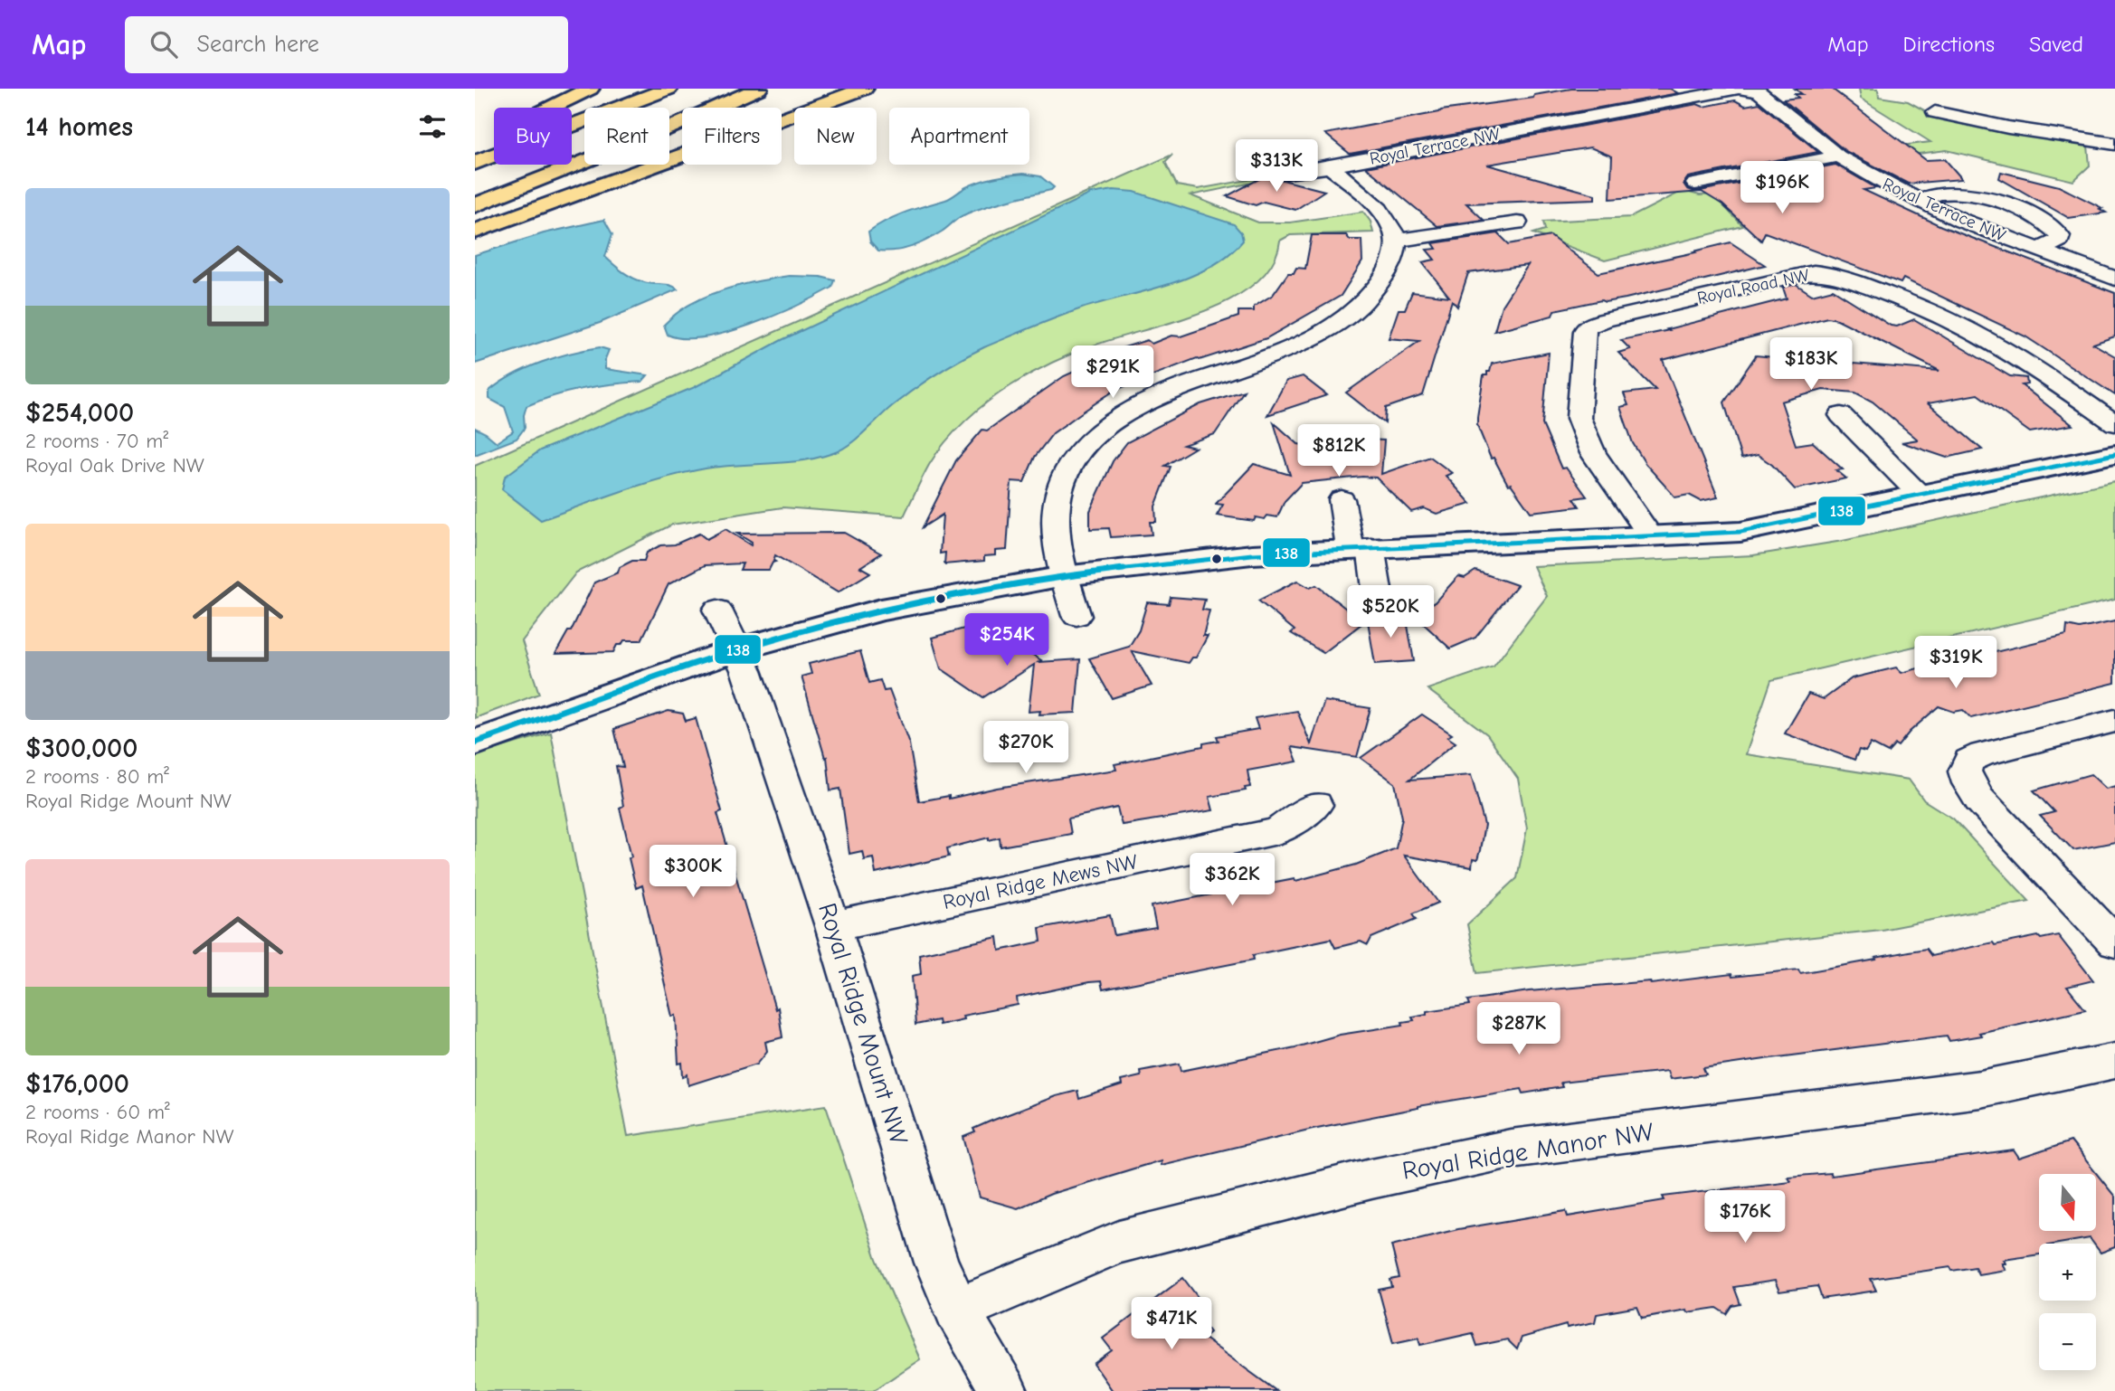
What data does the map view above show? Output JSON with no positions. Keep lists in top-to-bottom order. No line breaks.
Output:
{"streets":{"street":["Royal Terrace NW","Royal Road NW","Royal Ridge Mews NW","Royal Ridge Mount NW","Royal Ridge Manor NW"]},"crossings":[["Royal Ridge Mews NW","Royal Ridge Mount NW"],["Royal Ridge Mount NW","Royal Ridge Manor NW"]],"lines":["transit line 138"],"north":"bottom","page":{"header":"Map","search":"Search here","nav":["Map","Directions","Saved"],"heading":"14 homes","chip":["Buy","Rent","Filters","New","Apartment"],"price":["$313K","$196K","$183K","$291K","$812K","$520K","$254K","$319K","$270K","$300K","$362K","$287K","$176K","$471K"],"list":[{"name":"$254,000","note":"2 rooms · 70 m² · Royal Oak Drive NW"},{"name":"$300,000","note":"2 rooms · 80 m² · Royal Ridge Mount NW"},{"name":"$176,000","note":"2 rooms · 60 m² · Royal Ridge Manor NW"}],"map_buttons":["+","−"]}}
